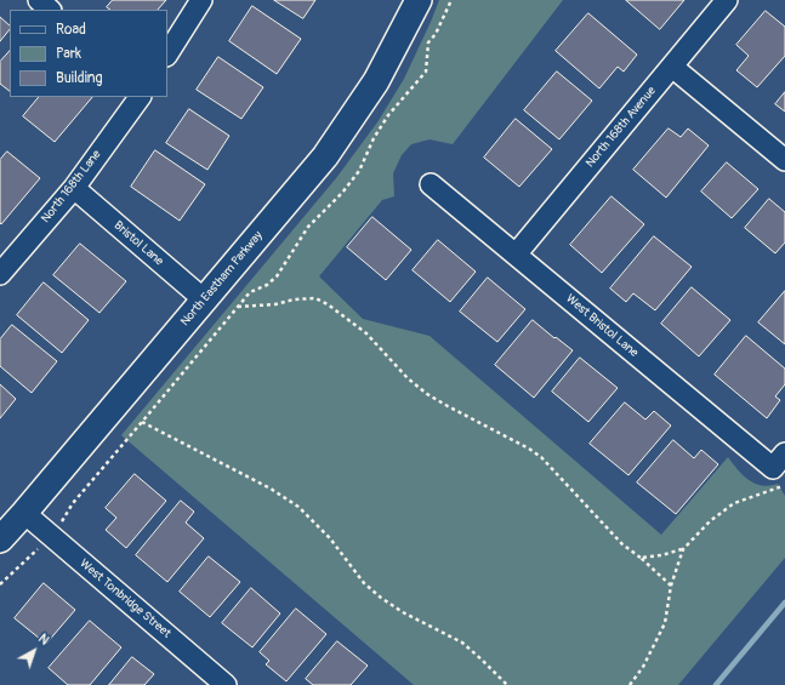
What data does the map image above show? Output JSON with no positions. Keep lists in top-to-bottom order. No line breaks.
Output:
{"streets":{"street":["North 168th Avenue","North 168th Lane","Bristol Lane","North Eastham Parkway","West Bristol Lane","West Tonbridge Street"]},"crossings":[["North 168th Avenue","West Bristol Lane"],["North 168th Lane","Bristol Lane"],["Bristol Lane","North Eastham Parkway"],["North Eastham Parkway","West Tonbridge Street"]],"legend":["Road","Park","Building"],"north":"top right"}
